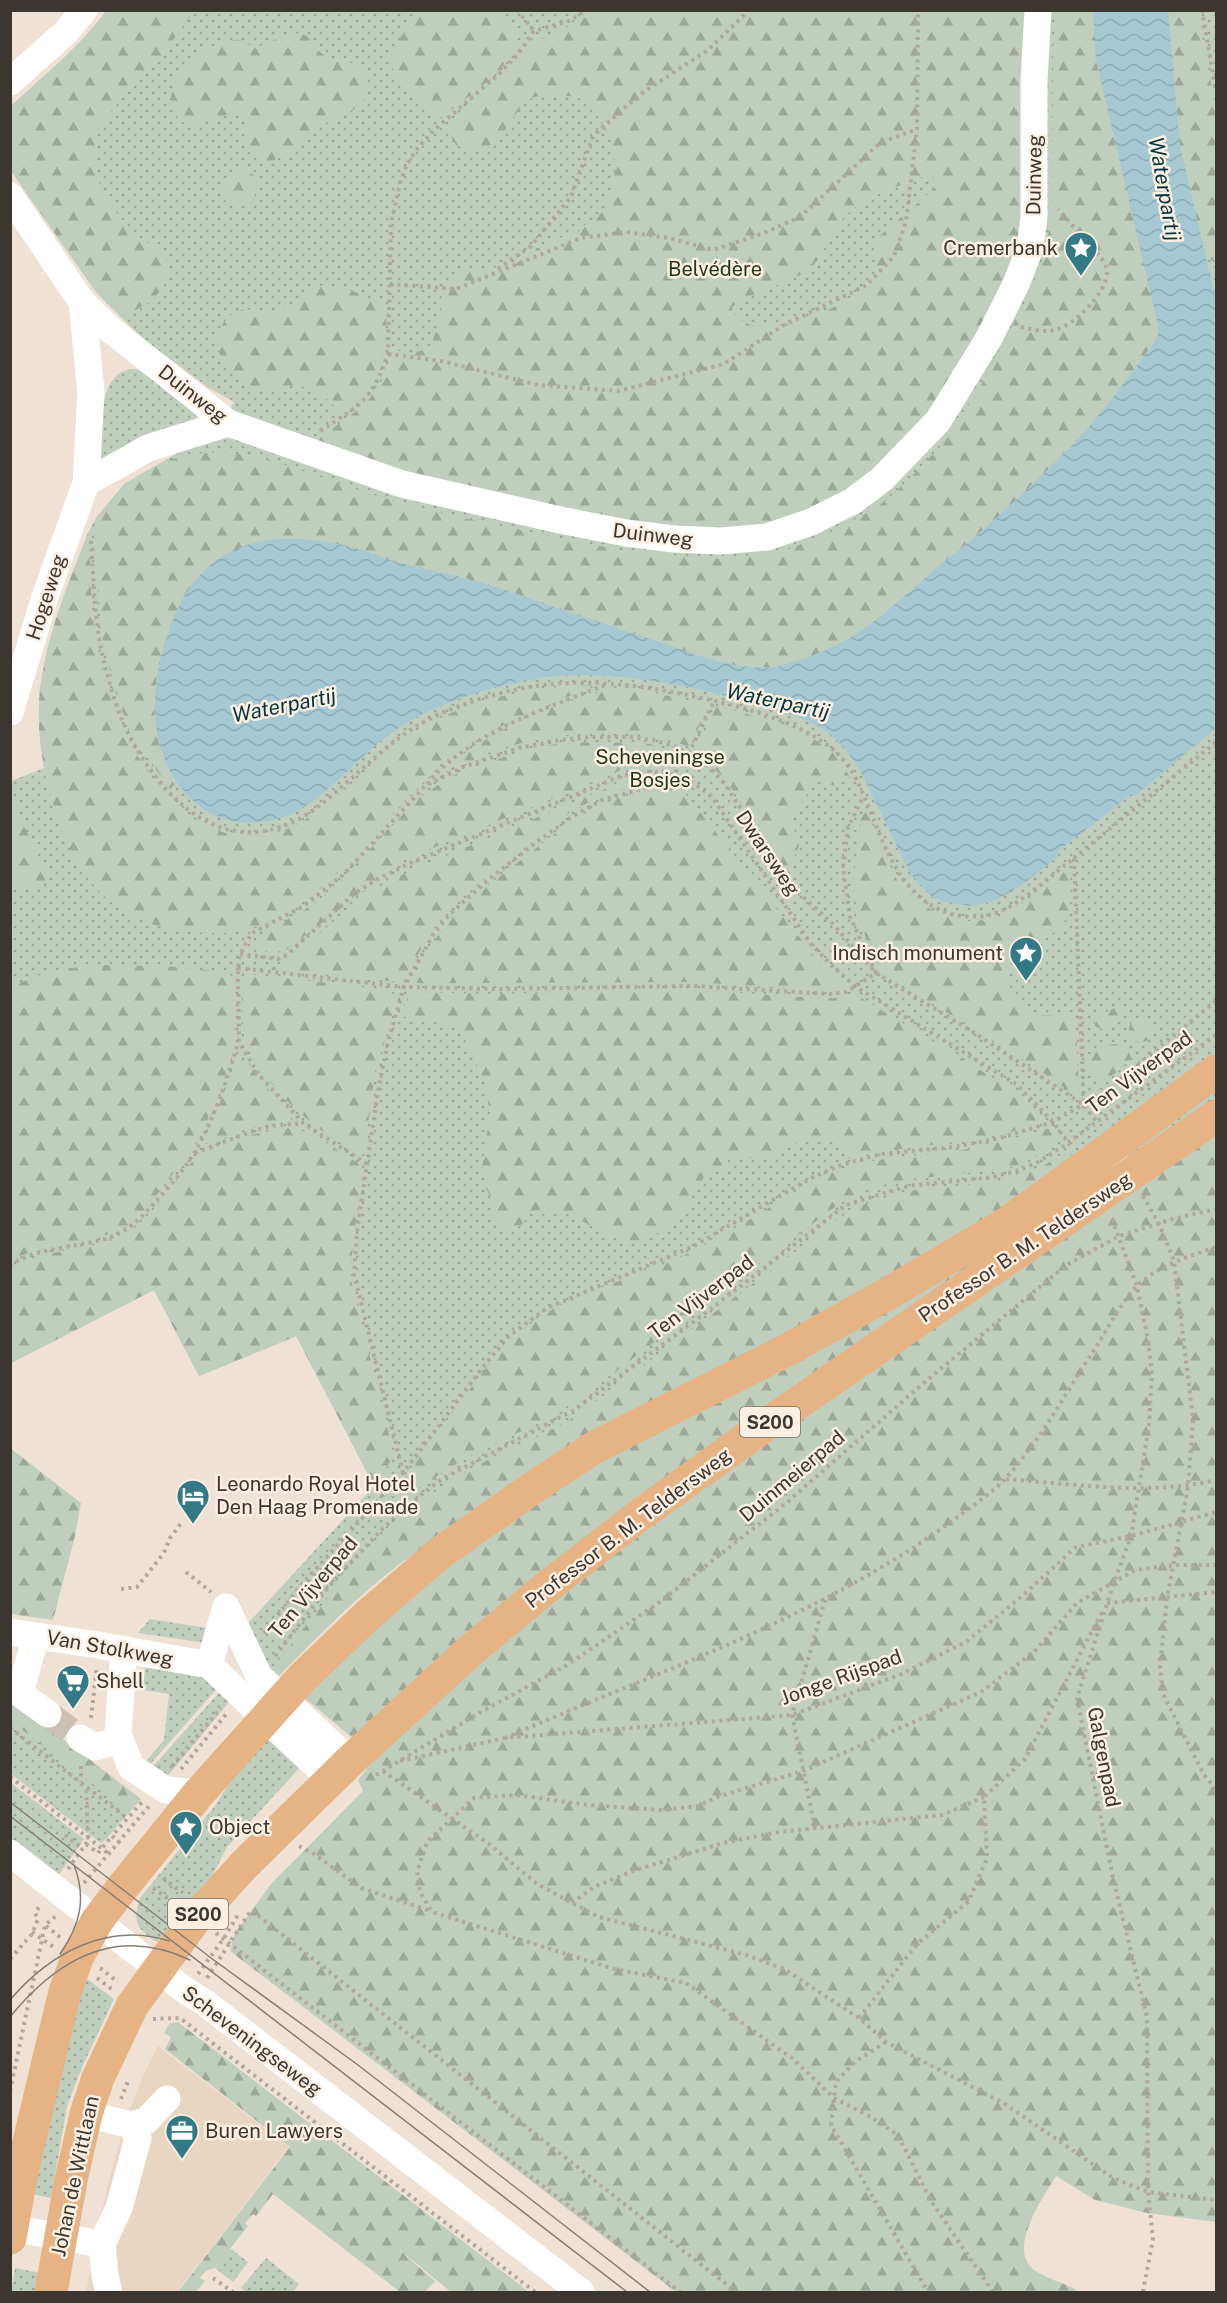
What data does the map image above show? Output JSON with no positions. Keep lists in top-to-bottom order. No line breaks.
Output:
{"streets":{"main road":["Professor B. M. Teldersweg","S200","Johan de Wittlaan"],"street":["Duinweg","Hogeweg","Van Stolkweg","Scheveningseweg"],"path":["Dwarsweg","Ten Vijverpad","Duinmeierpad","Jonge Rijspad","Galgenpad"]},"crossings":[["Duinweg","Hogeweg"],["Dwarsweg","Ten Vijverpad"],["Ten Vijverpad","Professor B. M. Teldersweg"],["Professor B. M. Teldersweg","Scheveningseweg"],["Professor B. M. Teldersweg","Johan de Wittlaan"],["Duinmeierpad","Jonge Rijspad"],["Duinmeierpad","Galgenpad"],["Jonge Rijspad","Galgenpad"],["Scheveningseweg","Johan de Wittlaan"]],"water":["Waterpartij"],"parks":["Belvédère","Scheveningse Bosjes"],"places":{"place":["Cremerbank","Indisch monument","Object"],"hotel":["Leonardo Royal Hotel Den Haag Promenade"],"supermarket":["Shell"],"office":["Buren Lawyers"]}}
